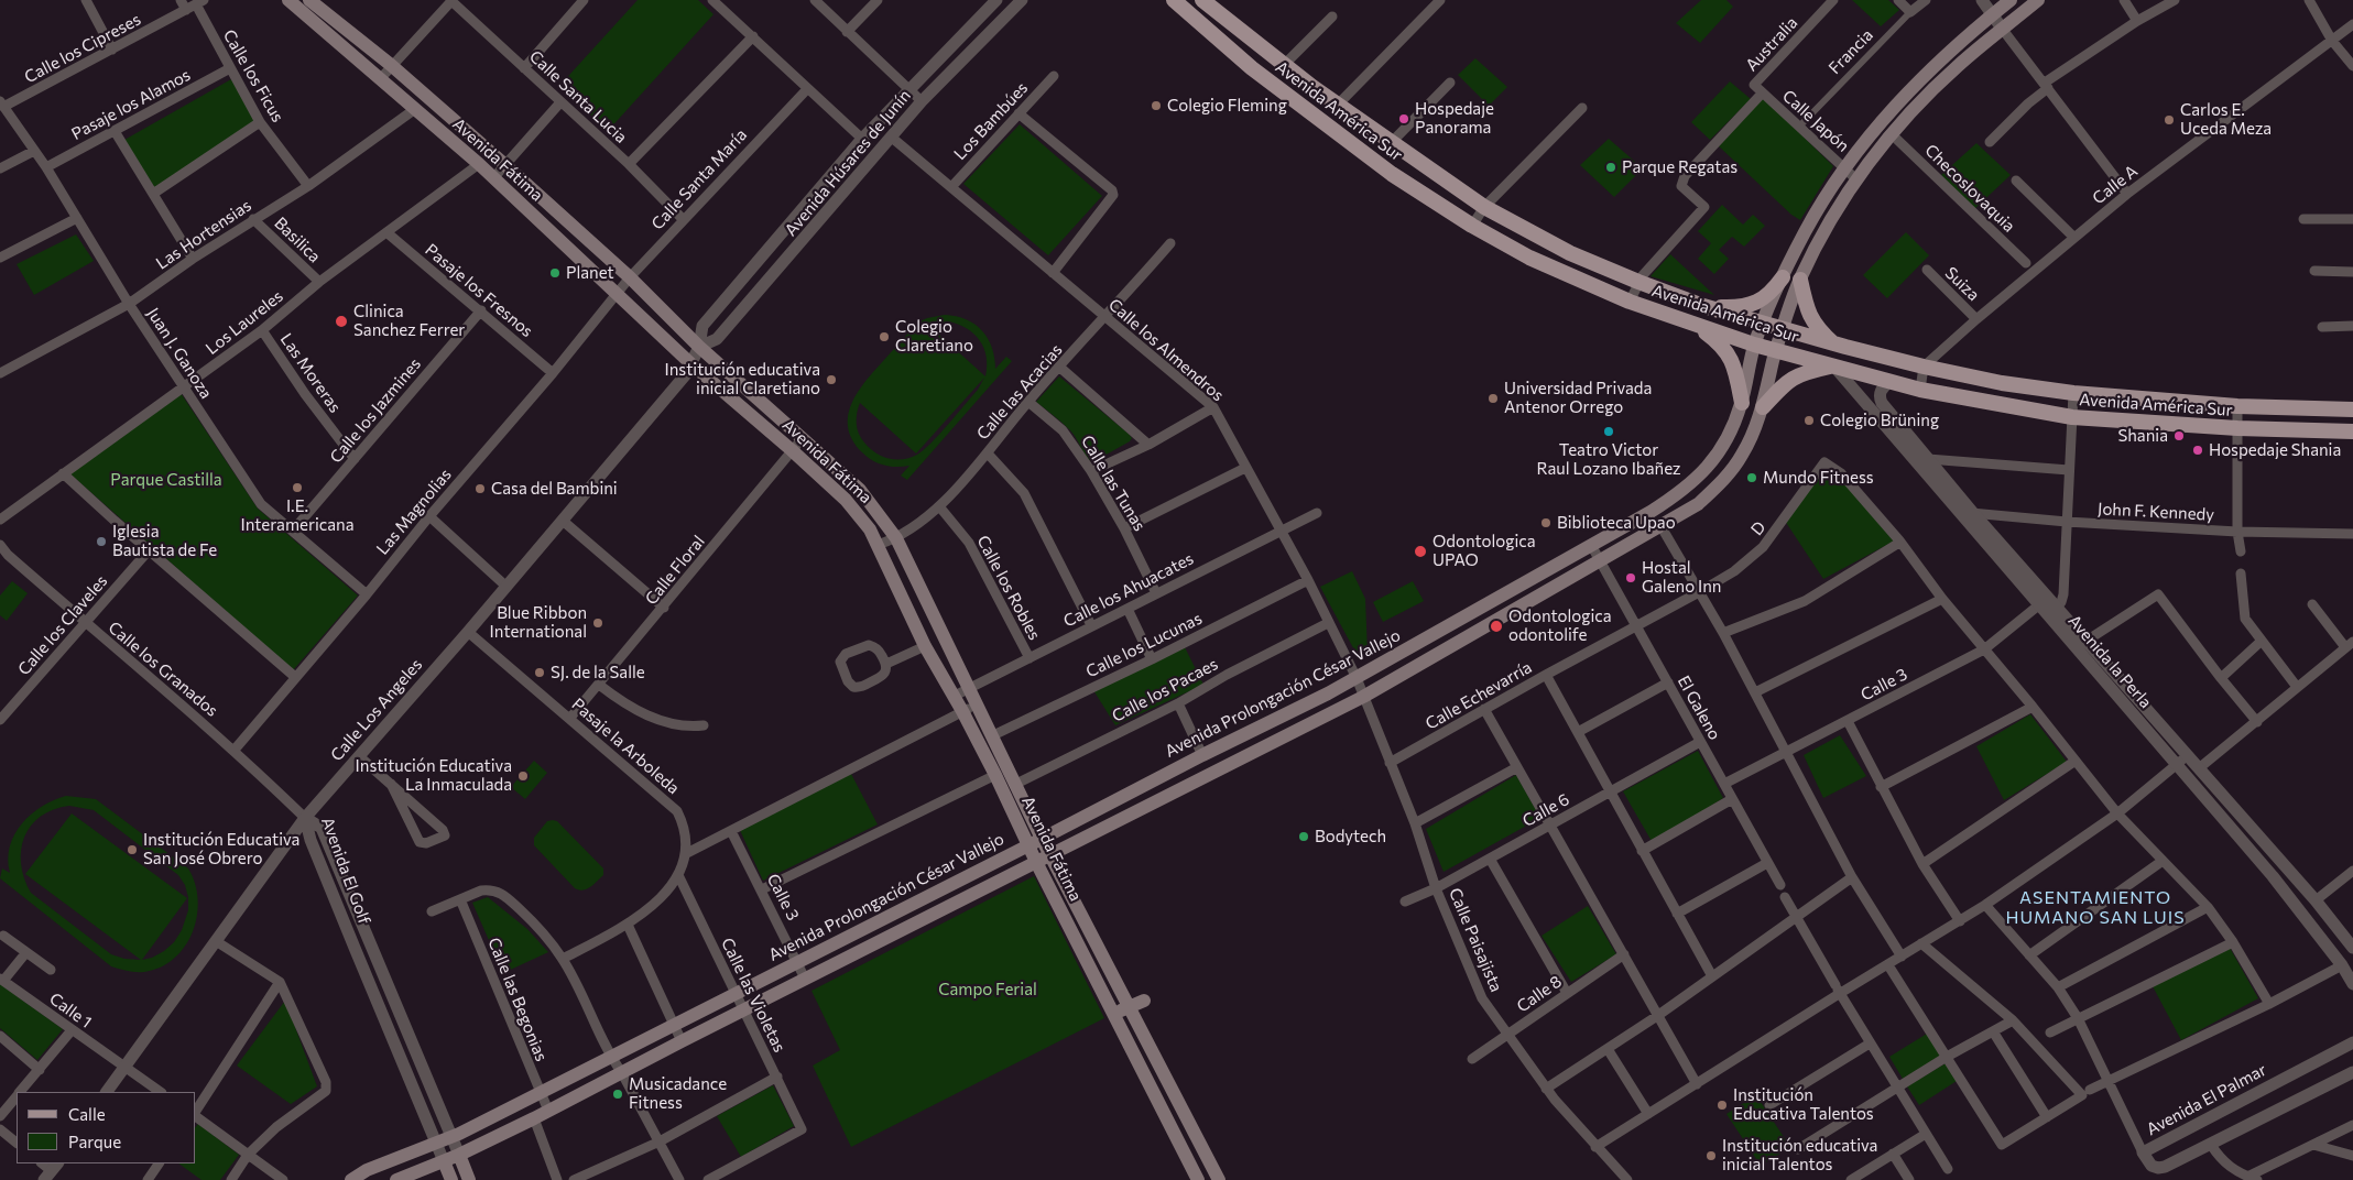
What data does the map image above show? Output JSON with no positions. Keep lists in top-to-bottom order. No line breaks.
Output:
{"streets":{"main road":["Avenida América Sur","Avenida Fátima","Avenida Prolongación César Vallejo","Avenida El Golf"],"street":["Australia","Calle los Cipreses","Francia","Calle los Ficus","Calle Santa Lucia","Pasaje los Alamos","Los Bambúes","Calle Japón","Avenida Húsares de Junín","Calle Santa María","Calle A","Checoslovaquia","Las Hortensias","Basilica","Suiza","Pasaje los Fresnos","Los Laureles","Calle los Almendros","Juan J. Ganoza","Las Moreras","Calle las Acacias","Calle los Jazmines","Calle las Tunas","Las Magnolias","John F. Kennedy","D","Calle Floral","Calle los Robles","Calle los Ahuacates","Calle los Claveles","Calle los Lucunas","Avenida la Perla","Calle los Granados","Calle 3","Calle los Pacaes","Calle Echevarría","El Galeno","Calle Los Angeles","Pasaje la Arboleda","Calle 6","Calle Paisajista","Calle 8","Calle las Violetas","Calle las Begonias","Calle 1","Avenida El Palmar"]},"crossings":[["Australia","Calle Japón"],["Calle los Cipreses","Calle los Ficus"],["Calle los Cipreses","Juan J. Ganoza"],["Francia","Calle Japón"],["Calle los Ficus","Pasaje los Alamos"],["Calle los Ficus","Las Hortensias"],["Calle Santa Lucia","Calle Santa María"],["Pasaje los Alamos","Juan J. Ganoza"],["Avenida América Sur","Calle A"],["Avenida América Sur","Avenida la Perla"],["Avenida América Sur","Avenida Prolongación César Vallejo"],["Los Bambúes","Calle los Almendros"],["Calle Japón","Avenida Prolongación César Vallejo"],["Avenida Fátima","Avenida Húsares de Junín"],["Avenida Fátima","Calle Santa María"],["Avenida Fátima","Las Hortensias"],["Avenida Fátima","Los Laureles"],["Avenida Fátima","Calle las Acacias"],["Avenida Fátima","Las Magnolias"],["Avenida Fátima","Calle Floral"],["Avenida Fátima","Calle los Ahuacates"],["Avenida Fátima","Calle los Lucunas"],["Avenida Fátima","Calle los Pacaes"],["Avenida Fátima","Avenida Prolongación César Vallejo"],["Avenida Fátima","Calle Los Angeles"],["Avenida Húsares de Junín","Calle los Almendros"],["Avenida Húsares de Junín","Calle Los Angeles"],["Calle Santa María","Las Magnolias"],["Calle A","Suiza"],["Las Hortensias","Basilica"],["Las Hortensias","Juan J. Ganoza"],["Basilica","Los Laureles"],["Pasaje los Fresnos","Los Laureles"],["Pasaje los Fresnos","Calle los Jazmines"],["Pasaje los Fresnos","Las Magnolias"],["Los Laureles","Juan J. Ganoza"],["Los Laureles","Las Moreras"],["Calle los Almendros","Calle las Acacias"],["Calle los Almendros","Calle los Ahuacates"],["Calle los Almendros","Calle los Lucunas"],["Calle los Almendros","Calle los Pacaes"],["Calle los Almendros","Avenida Prolongación César Vallejo"],["Calle los Almendros","Calle Paisajista"],["Juan J. Ganoza","Calle los Jazmines"],["Juan J. Ganoza","Las Magnolias"],["Las Moreras","Calle los Jazmines"],["Calle las Acacias","Calle las Tunas"],["Calle las Acacias","Calle los Robles"],["Calle las Tunas","Calle los Ahuacates"],["Las Magnolias","Calle los Granados"],["John F. Kennedy","Avenida la Perla"],["D","Calle Echevarría"],["Calle Floral","Pasaje la Arboleda"],["Calle los Robles","Calle los Ahuacates"],["Calle los Claveles","Calle los Granados"],["Avenida la Perla","Calle 3"],["Calle los Granados","Calle Los Angeles"],["Calle los Granados","Avenida El Golf"],["Calle 3","Avenida Prolongación César Vallejo"],["Calle 3","El Galeno"],["Avenida Prolongación César Vallejo","El Galeno"],["Avenida Prolongación César Vallejo","Avenida El Golf"],["Avenida Prolongación César Vallejo","Calle Paisajista"],["Avenida Prolongación César Vallejo","Calle las Violetas"],["Avenida Prolongación César Vallejo","Calle las Begonias"],["Calle Echevarría","El Galeno"],["Calle Echevarría","Calle Paisajista"],["El Galeno","Calle 6"],["Calle Los Angeles","Pasaje la Arboleda"],["Calle Los Angeles","Avenida El Golf"],["Calle Los Angeles","Calle 1"],["Pasaje la Arboleda","Calle las Violetas"],["Calle 6","Calle Paisajista"],["Calle Paisajista","Calle 8"]],"districts":["ASENTAMIENTO HUMANO SAN LUIS"],"parks":["Parque Castilla","Campo Ferial"],"places":["Colegio Fleming","Hospedaje Panorama","Carlos E. Uceda Meza","Parque Regatas","Planet","Clinica Sanchez Ferrer","Colegio Claretiano","Institución educativa inicial Claretiano","Universidad Privada Antenor Orrego","Colegio Brüning","Teatro Victor Raul Lozano Ibañez","Shania","Hospedaje Shania","Mundo Fitness","I.E. Interamericana","Casa del Bambini","Biblioteca Upao","Iglesia Bautista de Fe","Odontologica UPAO","Hostal Galeno Inn","Blue Ribbon International","Odontologica odontolife","SJ. de la Salle","Institución Educativa La Inmaculada","Bodytech","Institución Educativa San José Obrero","Musicadance Fitness","Institución Educativa Talentos","Institución educativa inicial Talentos"],"legend":["Calle","Parque"]}
